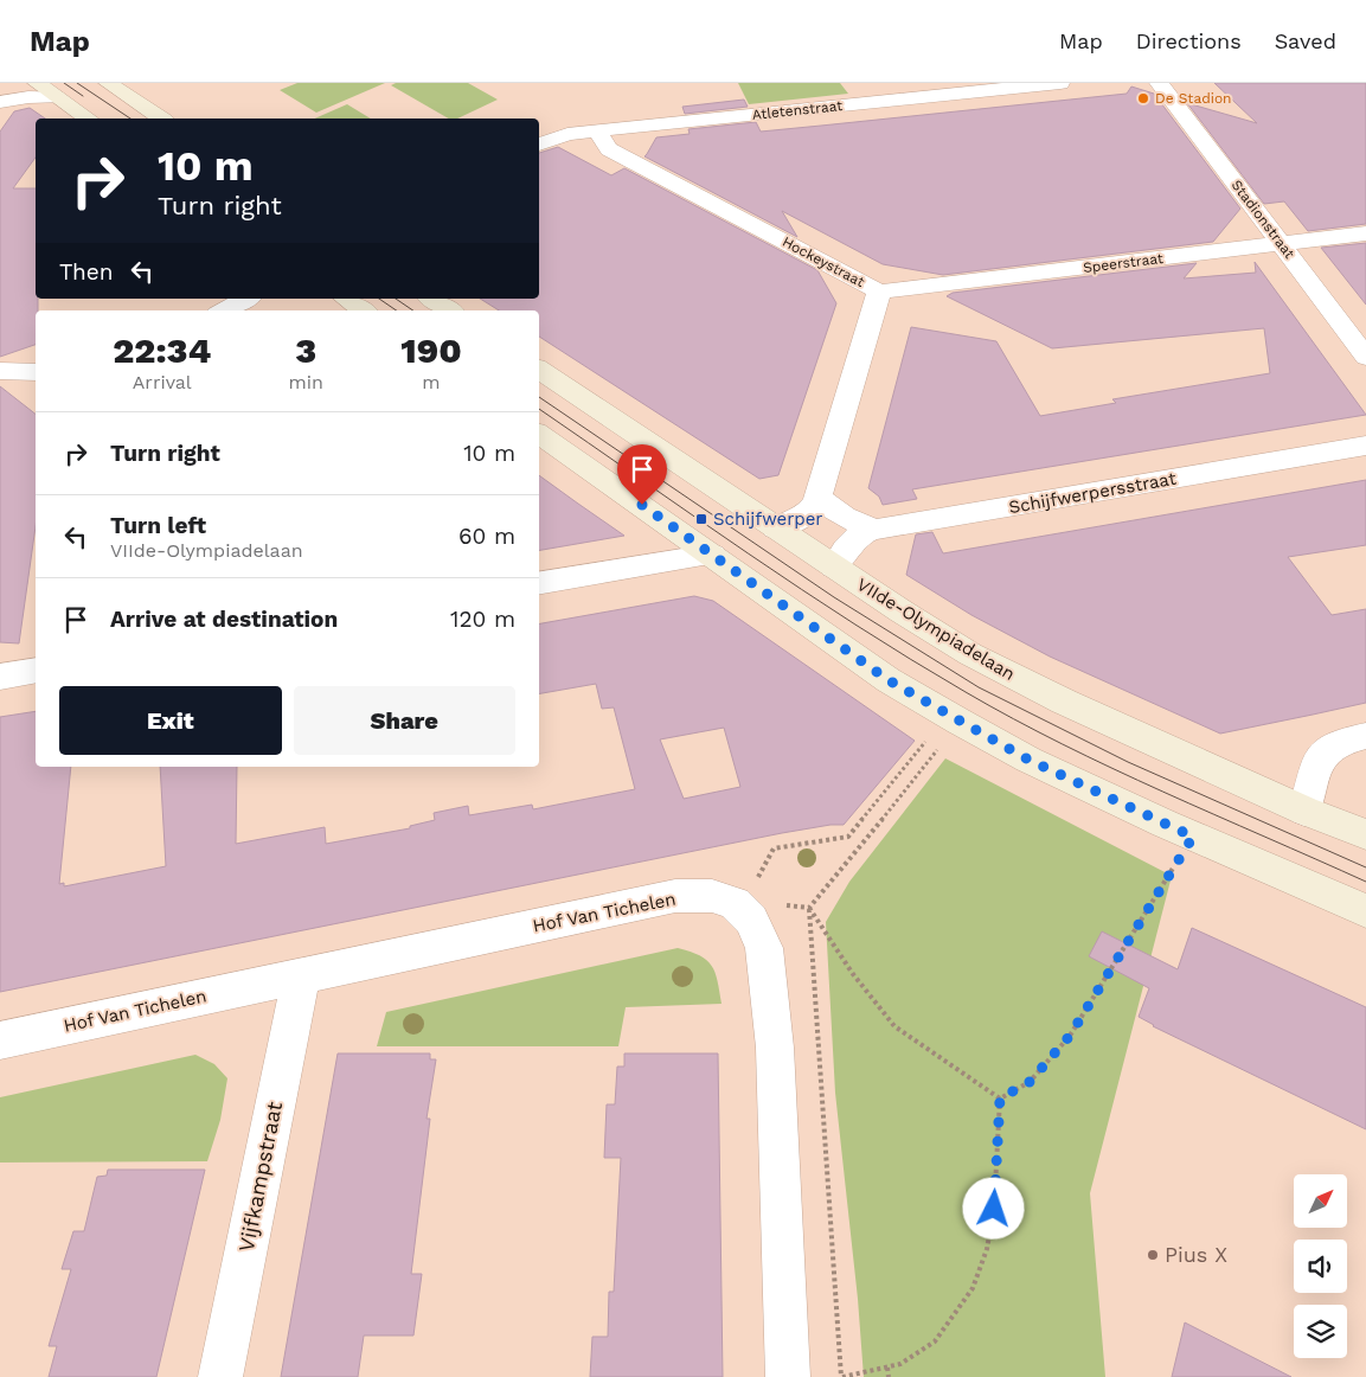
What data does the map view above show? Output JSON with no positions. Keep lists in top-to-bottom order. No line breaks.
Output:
{"streets":{"main road":["VIIde-Olympiadelaan"],"street":["Atletenstraat","Stadionstraat","Hockeystraat","Speerstraat","Schijfwerpersstraat","Hof Van Tichelen","Vijfkampstraat"]},"crossings":[["Atletenstraat","Hockeystraat"],["Stadionstraat","Speerstraat"],["Hockeystraat","Speerstraat"],["Hof Van Tichelen","Vijfkampstraat"]],"places":{"other":["De Stadion","Pius X"],"transit":["Schijfwerper"]},"north":"top right","page":{"header":"Map","nav":["Map","Directions","Saved"],"turn":["10 m","Turn right"],"then":"Then","eta":["22:34","Arrival","3","min","190","m"],"list":[{"name":"Turn right","value":"10 m"},{"name":"Turn left","note":"VIIde-Olympiadelaan","value":"60 m"},{"name":"Arrive at destination","value":"120 m"}],"buttons":["Exit","Share"]}}
